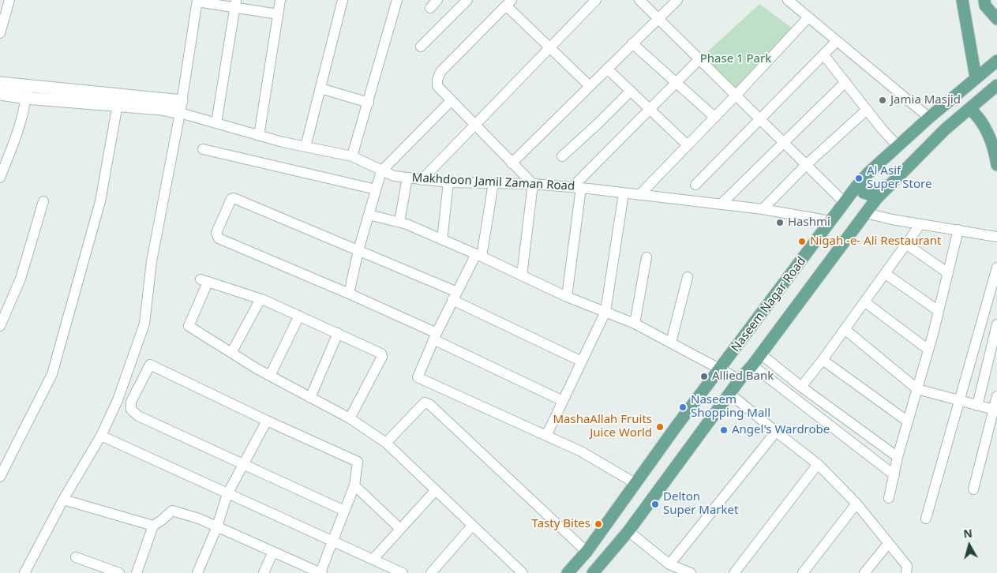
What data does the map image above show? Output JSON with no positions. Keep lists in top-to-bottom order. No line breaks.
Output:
{"streets":{"main road":["Naseem Nagar Road"],"street":["Makhdoon Jamil Zaman Road"]},"crossings":[["Makhdoon Jamil Zaman Road","Naseem Nagar Road"]],"parks":["Phase 1 Park"],"places":["Jamia Masjid","Al Asif Super Store","Hashmi","Nigah -e- Ali Restaurant","Allied Bank","Naseem Shopping Mall","MashaAllah Fruits Juice World","Angel's Wardrobe","Delton Super Market","Tasty Bites"],"north":"top"}
